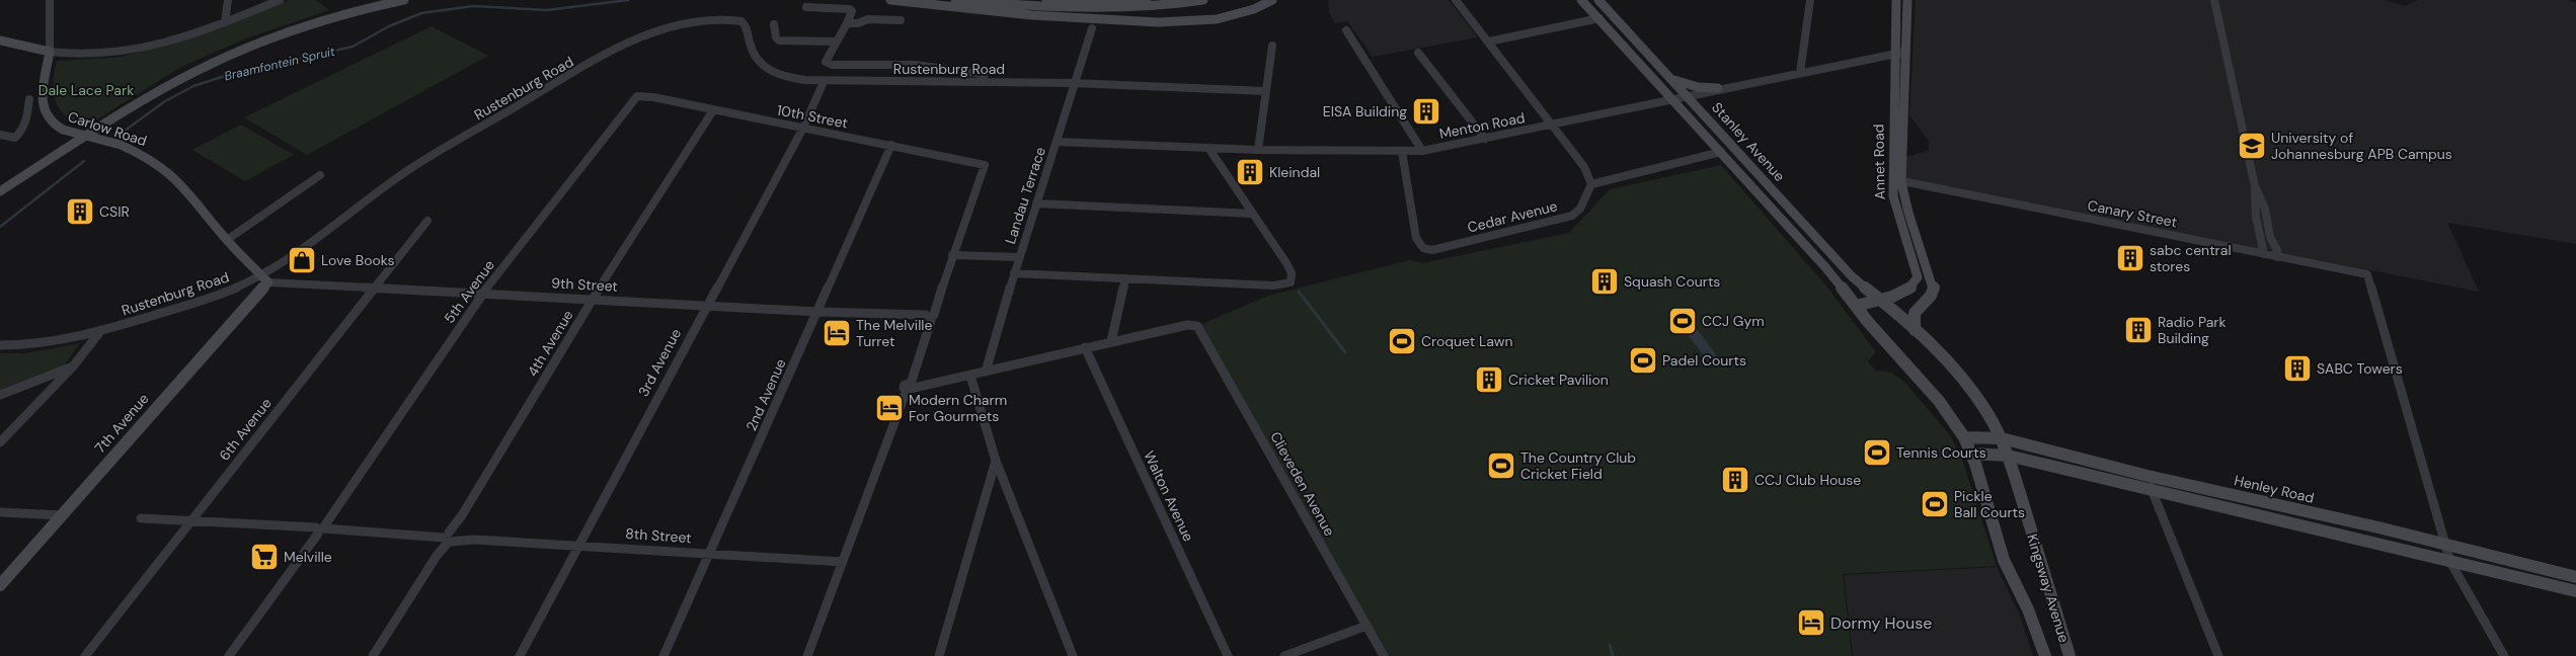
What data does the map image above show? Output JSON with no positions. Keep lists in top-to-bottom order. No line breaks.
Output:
{"streets":{"main road":["Carlow Road","Stanley Avenue","Annet Road","7th Avenue","Henley Road","Kingsway Avenue"],"street":["Rustenburg Road","10th Street","Menton Road","Landau Terrace","Canary Street","Cedar Avenue","9th Street","5th Avenue","4th Avenue","3rd Avenue","2nd Avenue","6th Avenue","Clieveden Avenue","Walton Avenue","8th Street"]},"crossings":[["Rustenburg Road","Carlow Road"],["Rustenburg Road","Landau Terrace"],["Rustenburg Road","9th Street"],["Rustenburg Road","3rd Avenue"],["Rustenburg Road","7th Avenue"],["10th Street","5th Avenue"],["10th Street","4th Avenue"],["10th Street","3rd Avenue"],["10th Street","2nd Avenue"],["Menton Road","Stanley Avenue"],["Menton Road","Annet Road"],["Menton Road","Landau Terrace"],["Menton Road","Cedar Avenue"],["Carlow Road","9th Street"],["Carlow Road","7th Avenue"],["Stanley Avenue","Annet Road"],["Stanley Avenue","Kingsway Avenue"],["Annet Road","Canary Street"],["Annet Road","Kingsway Avenue"],["9th Street","5th Avenue"],["9th Street","4th Avenue"],["9th Street","3rd Avenue"],["9th Street","2nd Avenue"],["9th Street","7th Avenue"],["9th Street","6th Avenue"],["5th Avenue","8th Street"],["4th Avenue","8th Street"],["3rd Avenue","8th Street"],["2nd Avenue","8th Street"],["6th Avenue","8th Street"],["Henley Road","Kingsway Avenue"]],"water":["Braamfontein Spruit"],"parks":["Dale Lace Park"],"places":{"building":["EISA Building","Kleindal","CSIR","sabc central stores","Squash Courts","Radio Park Building","SABC Towers","Cricket Pavilion","CCJ Club House"],"school or university":["University of Johannesburg APB Campus"],"shop":["Love Books"],"sports":["CCJ Gym","Croquet Lawn","Padel Courts","Tennis Courts","The Country Club Cricket Field","Pickle Ball Courts"],"hotel":["The Melville Turret","Modern Charm For Gourmets","Dormy House"],"supermarket":["Melville"]}}
